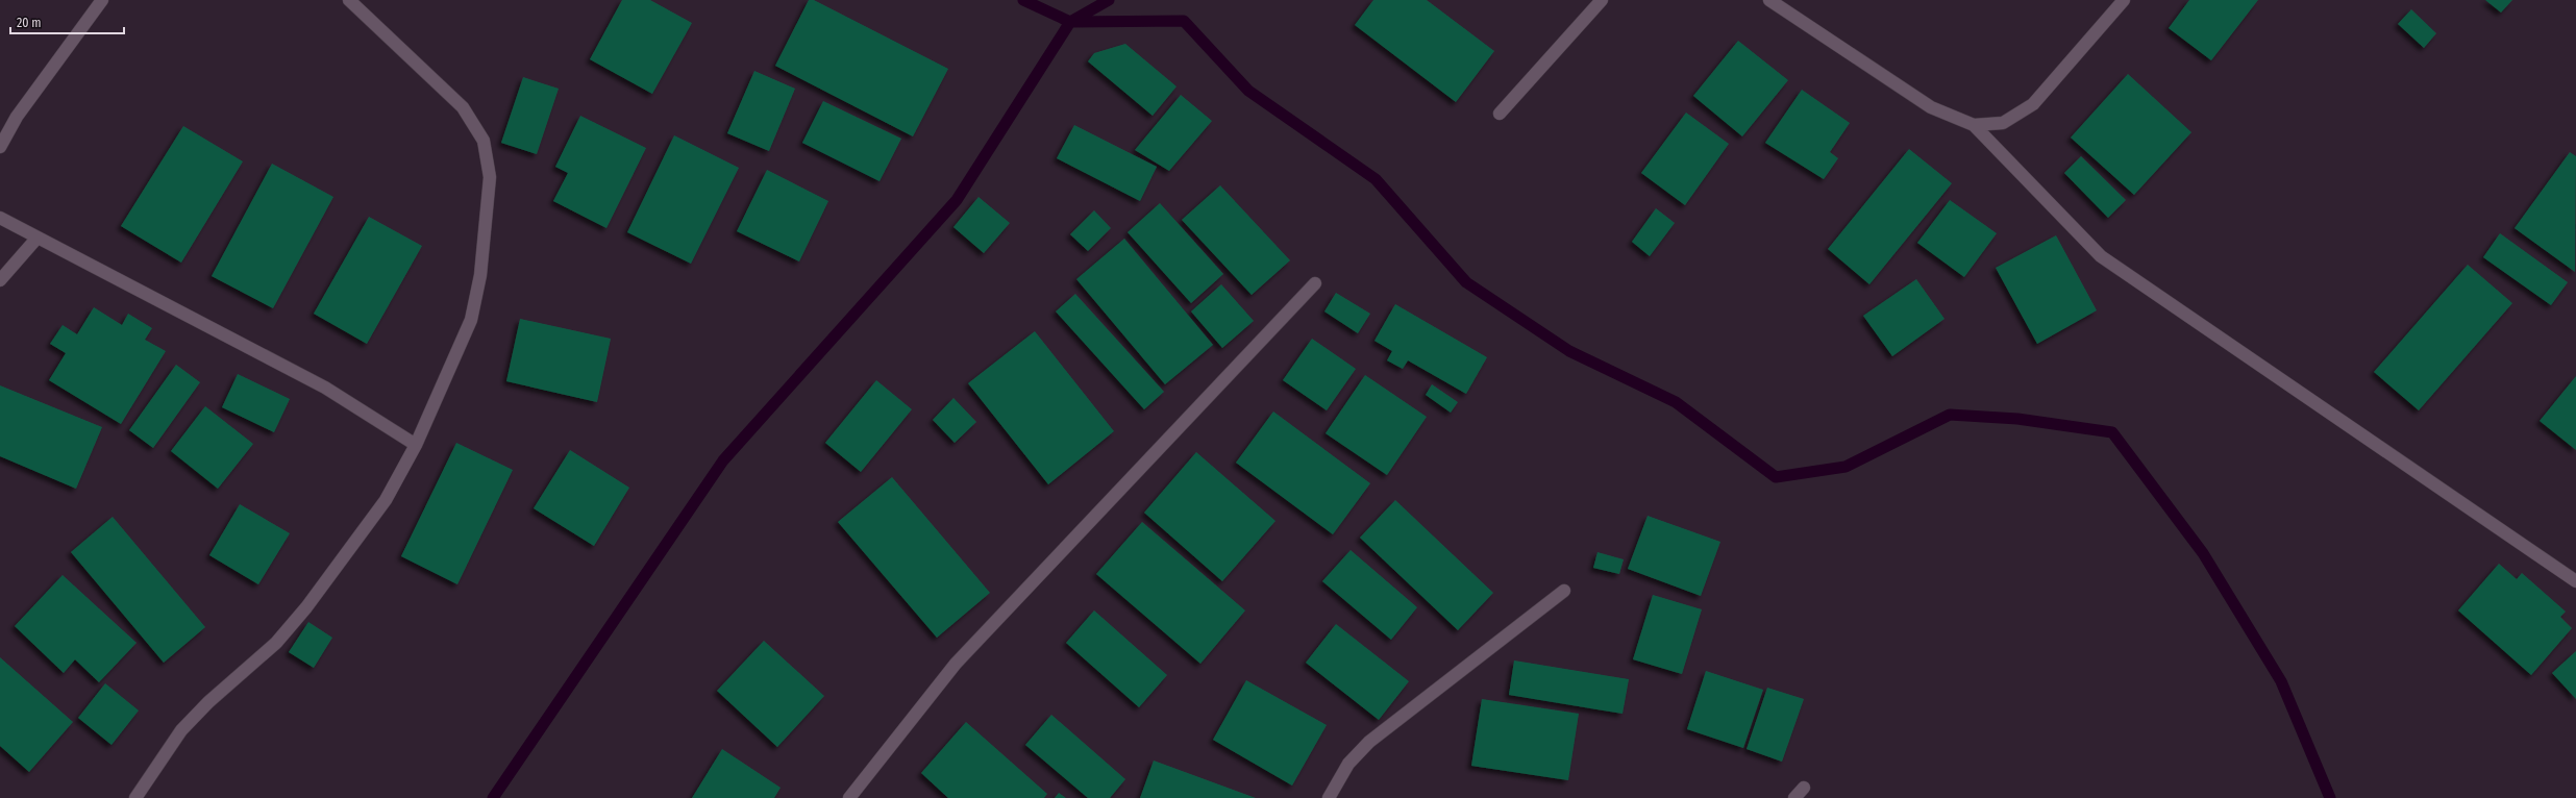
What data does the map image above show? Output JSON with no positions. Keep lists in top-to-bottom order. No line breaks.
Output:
{"scale_bar":"20 m"}
